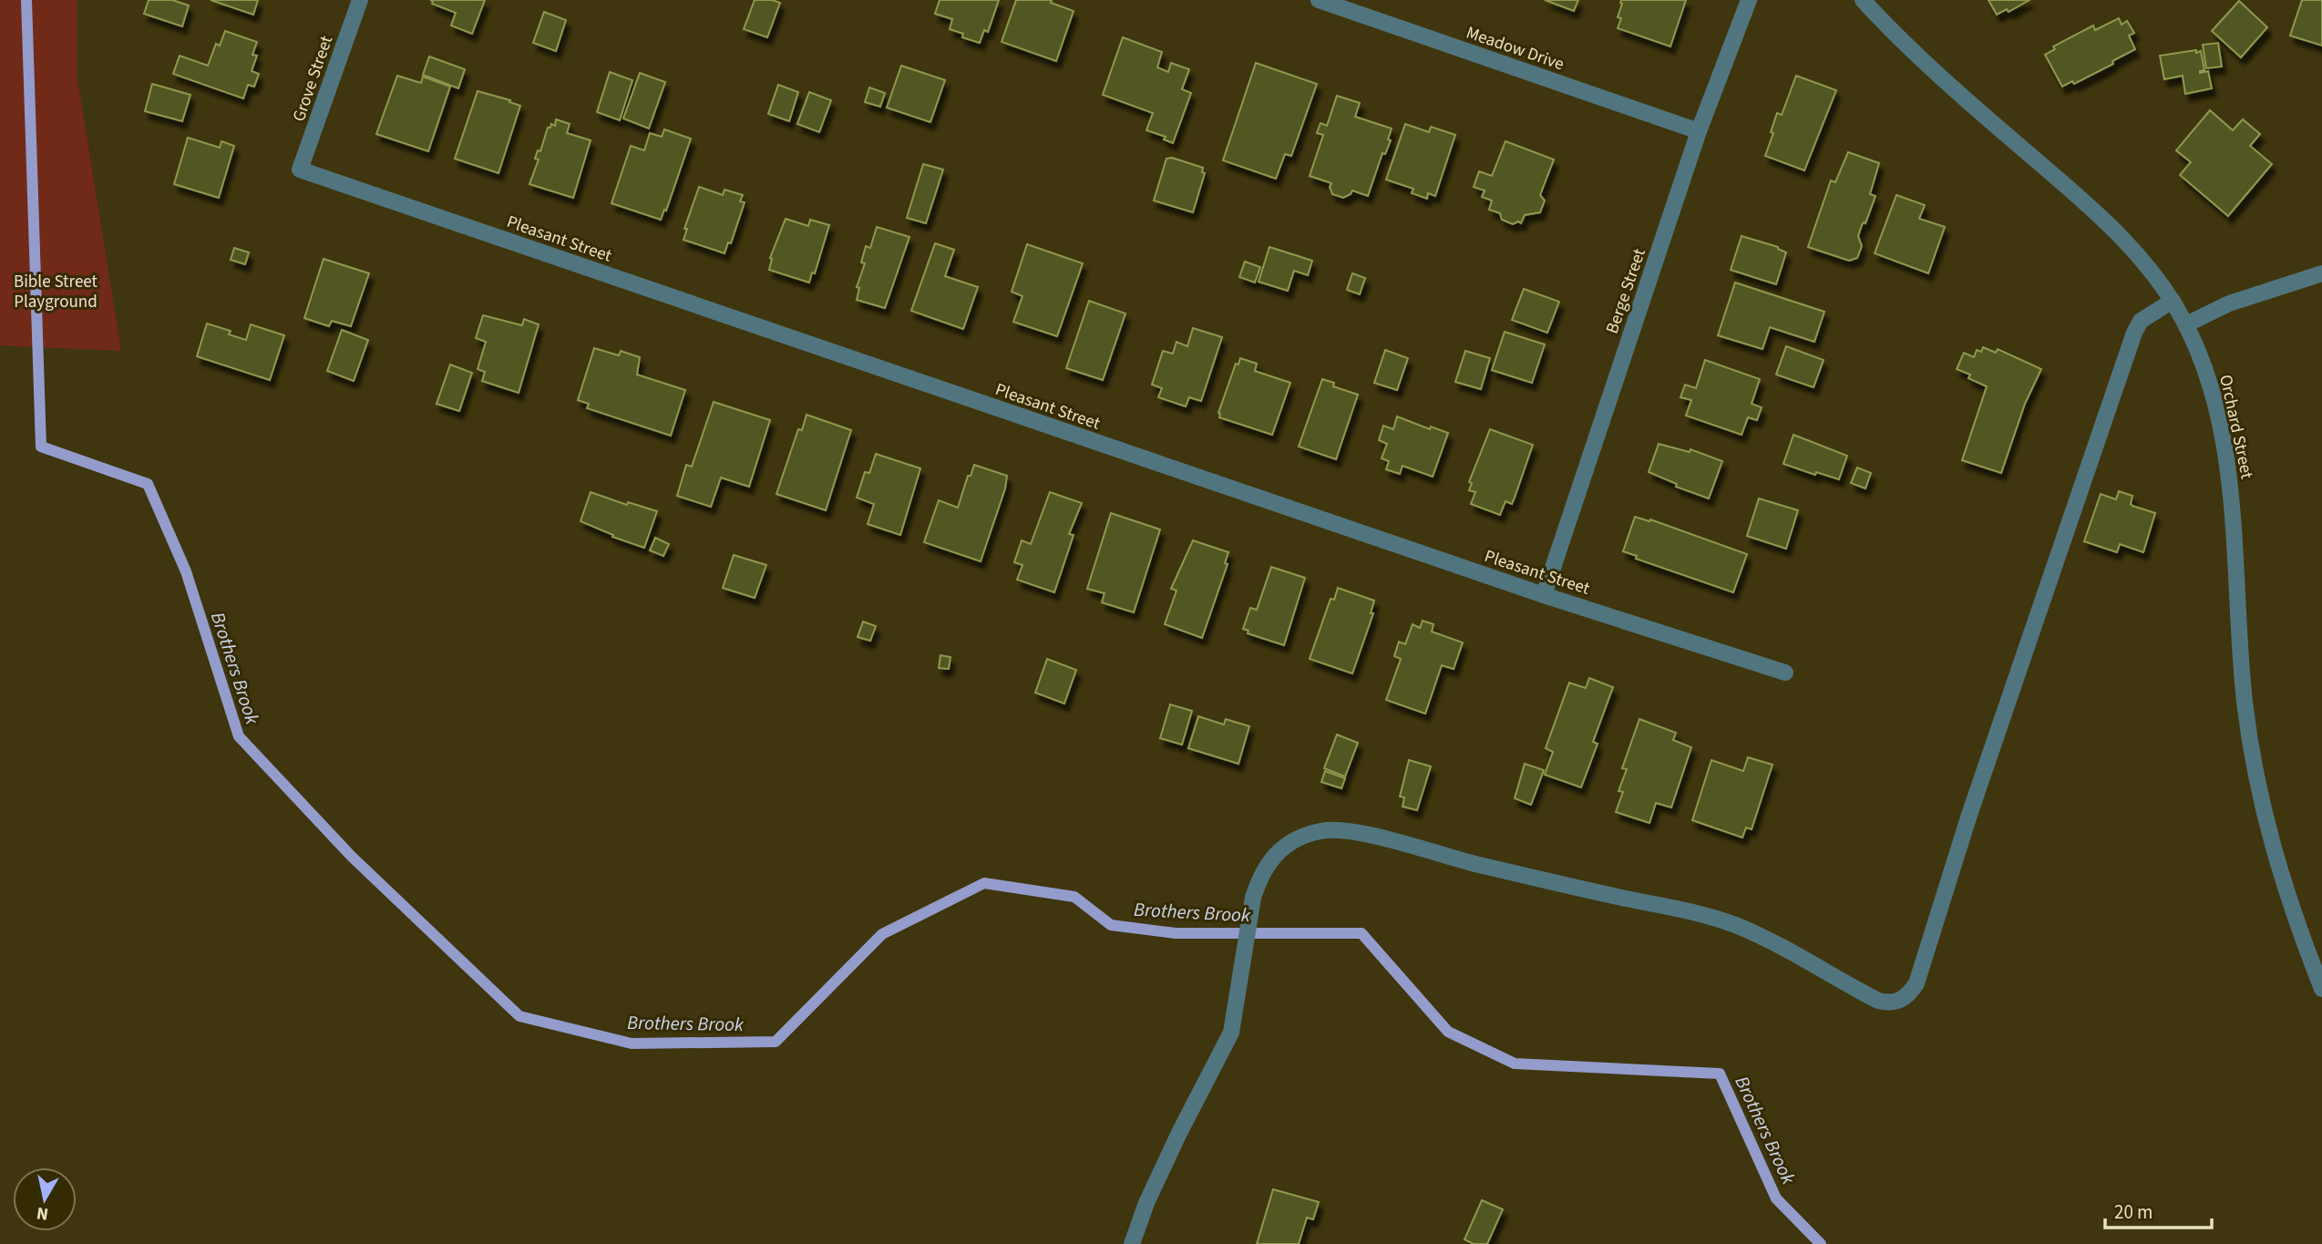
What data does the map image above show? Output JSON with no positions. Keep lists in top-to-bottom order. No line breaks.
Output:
{"streets":{"street":["Meadow Drive","Grove Street","Pleasant Street","Berge Street","Orchard Street"]},"crossings":[["Meadow Drive","Berge Street"],["Grove Street","Pleasant Street"],["Pleasant Street","Berge Street"]],"water":["Brothers Brook"],"parks":["Bible Street Playground"],"scale_bar":"20 m","north":"bottom"}
